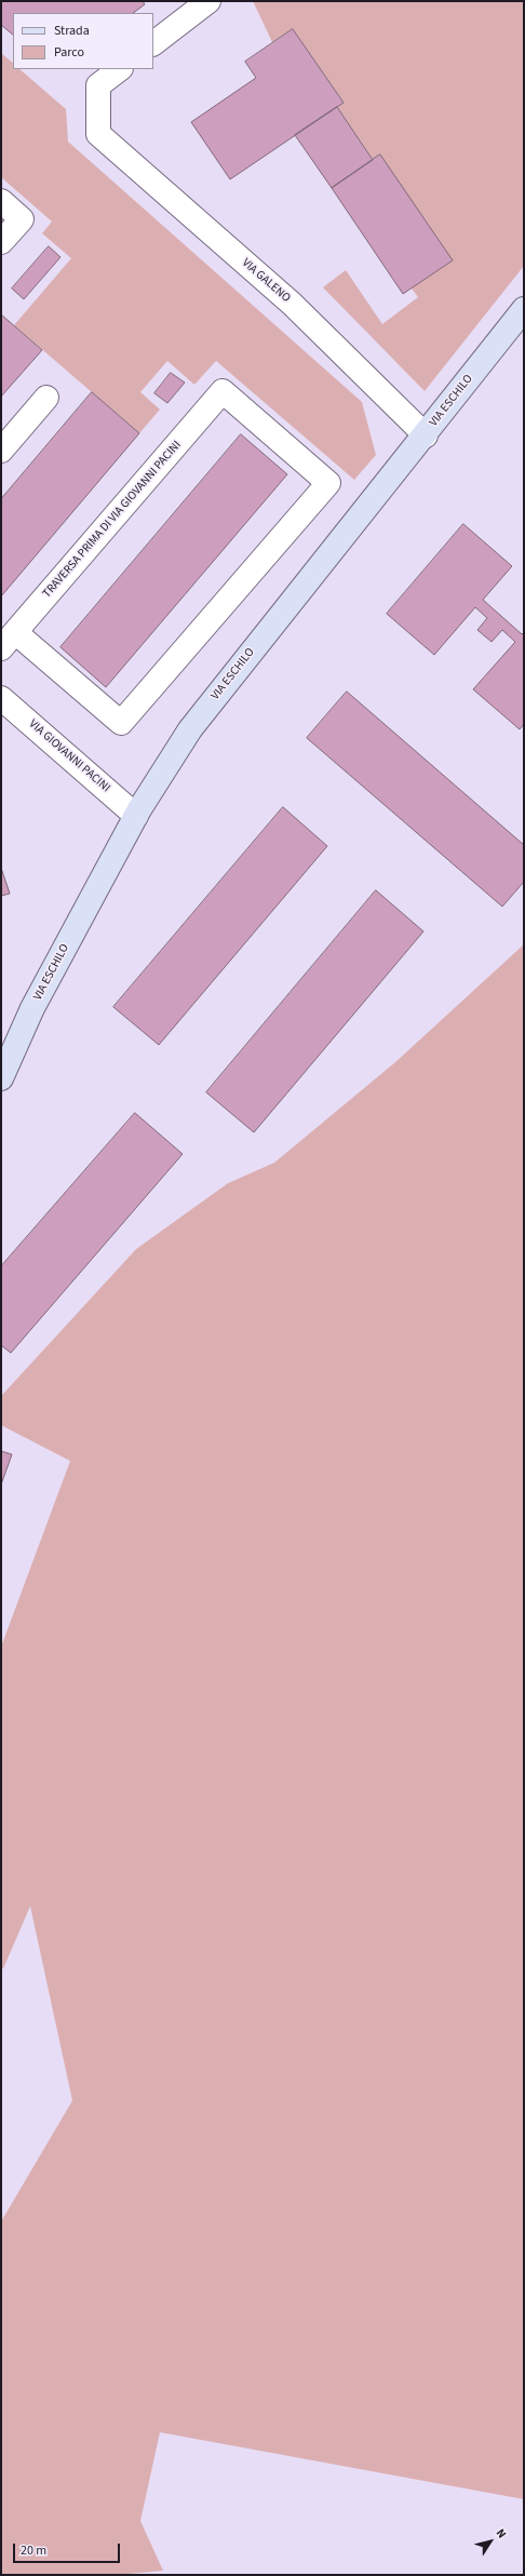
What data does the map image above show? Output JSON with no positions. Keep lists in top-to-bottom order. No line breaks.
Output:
{"streets":{"main road":["VIA ESCHILO"],"street":["VIA GALENO","TRAVERSA PRIMA DI VIA GIOVANNI PACINI","VIA GIOVANNI PACINI"]},"crossings":[["VIA GALENO","VIA ESCHILO"],["VIA ESCHILO","VIA GIOVANNI PACINI"]],"legend":["Strada","Parco"],"scale_bar":"20 m","north":"top right"}
